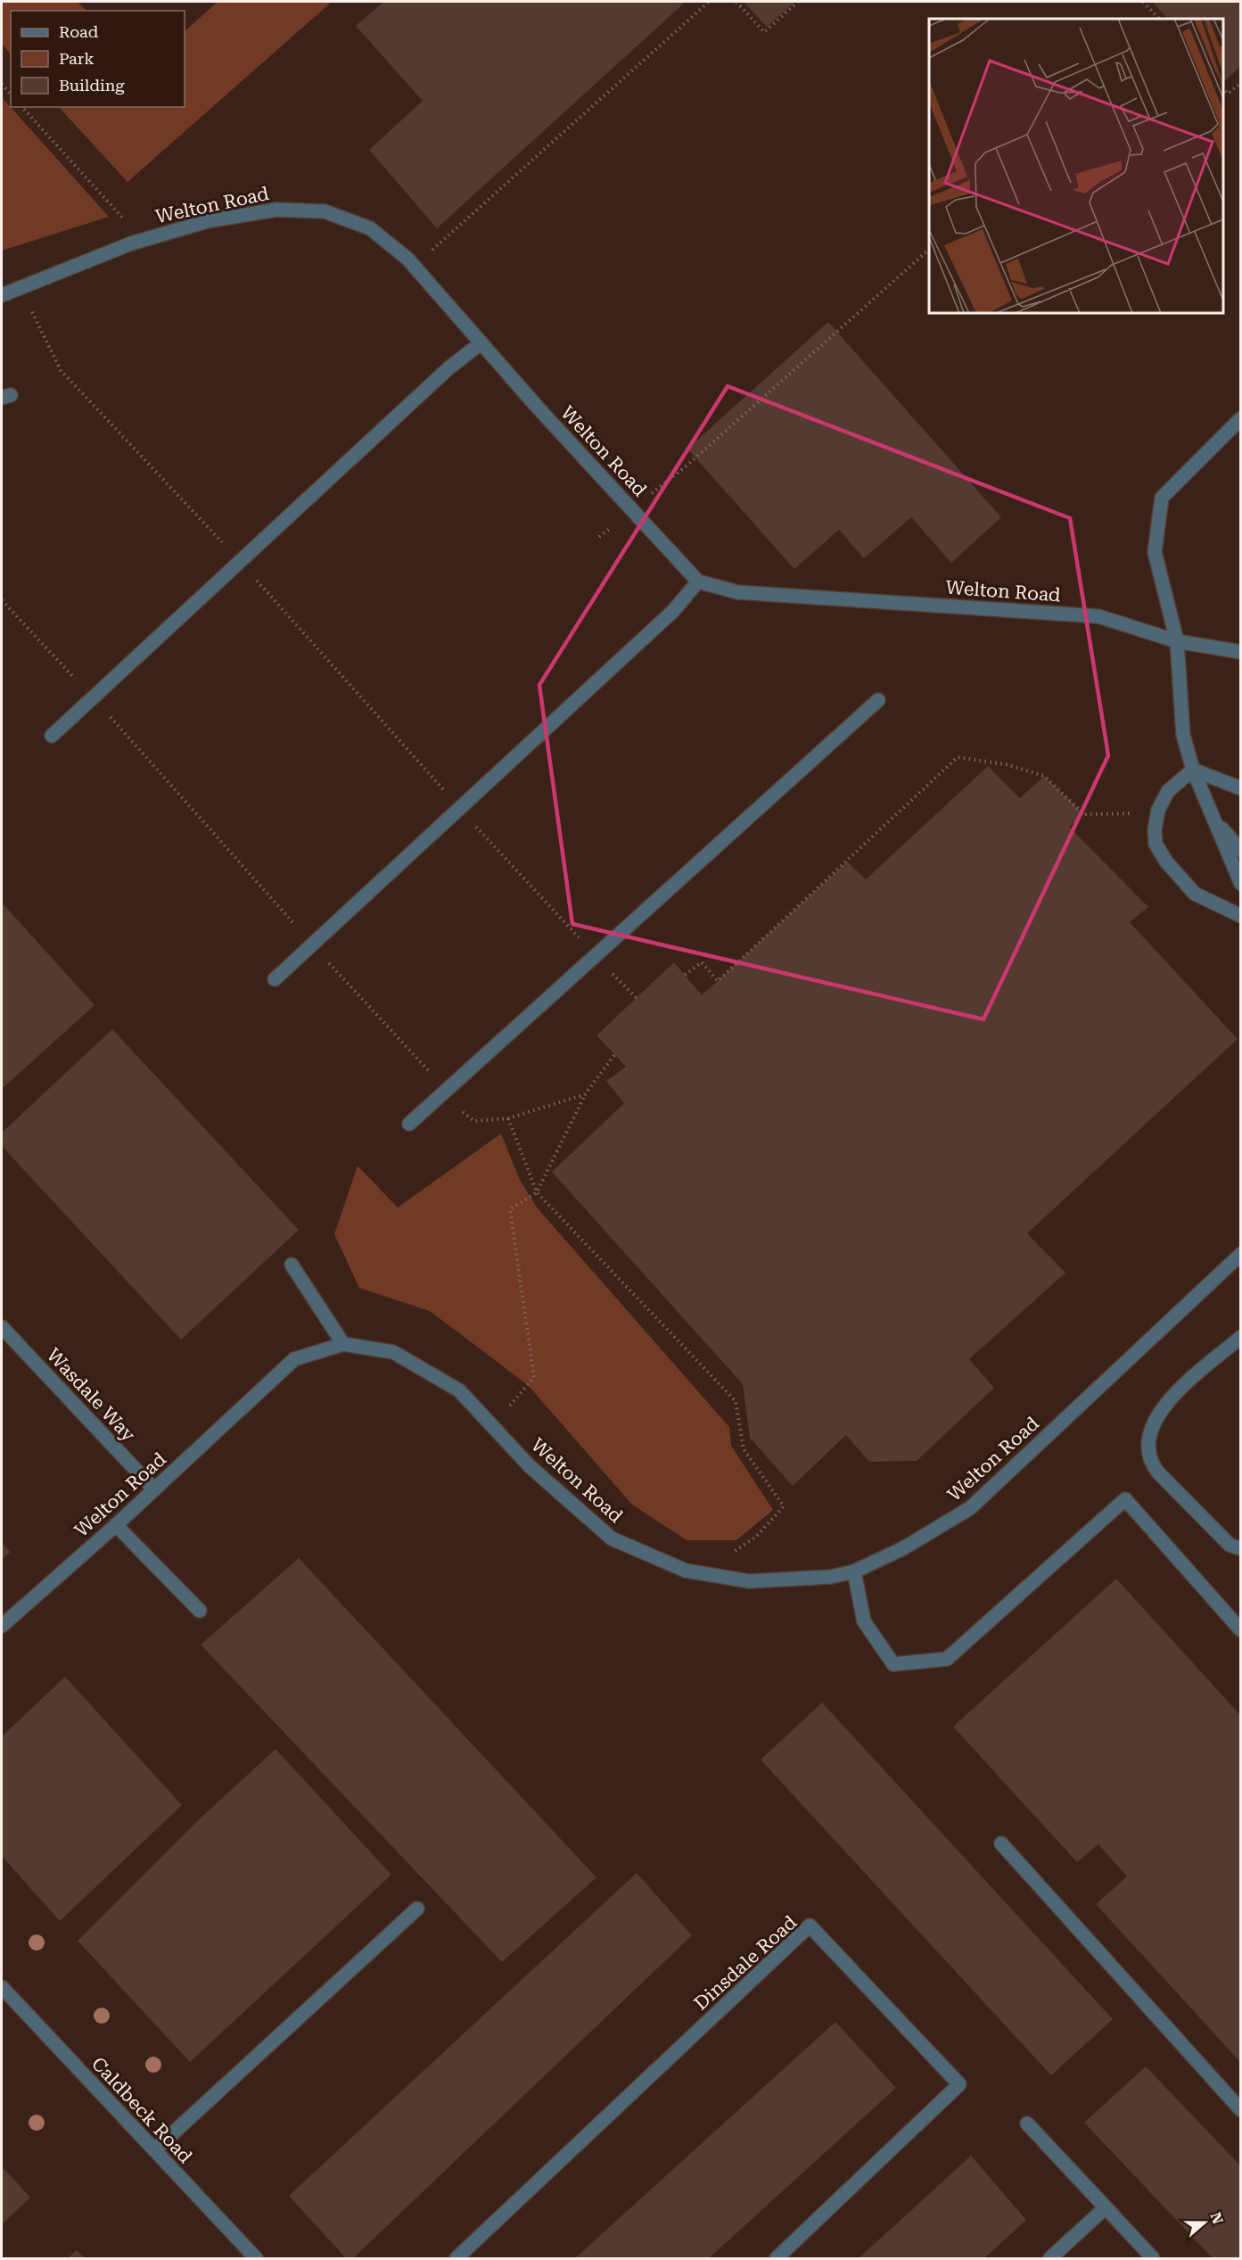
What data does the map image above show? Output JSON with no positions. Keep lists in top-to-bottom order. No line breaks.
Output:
{"streets":{"street":["Welton Road","Wasdale Way","Dinsdale Road","Caldbeck Road"]},"crossings":[["Welton Road","Wasdale Way"]],"legend":["Road","Park","Building"],"north":"right"}
